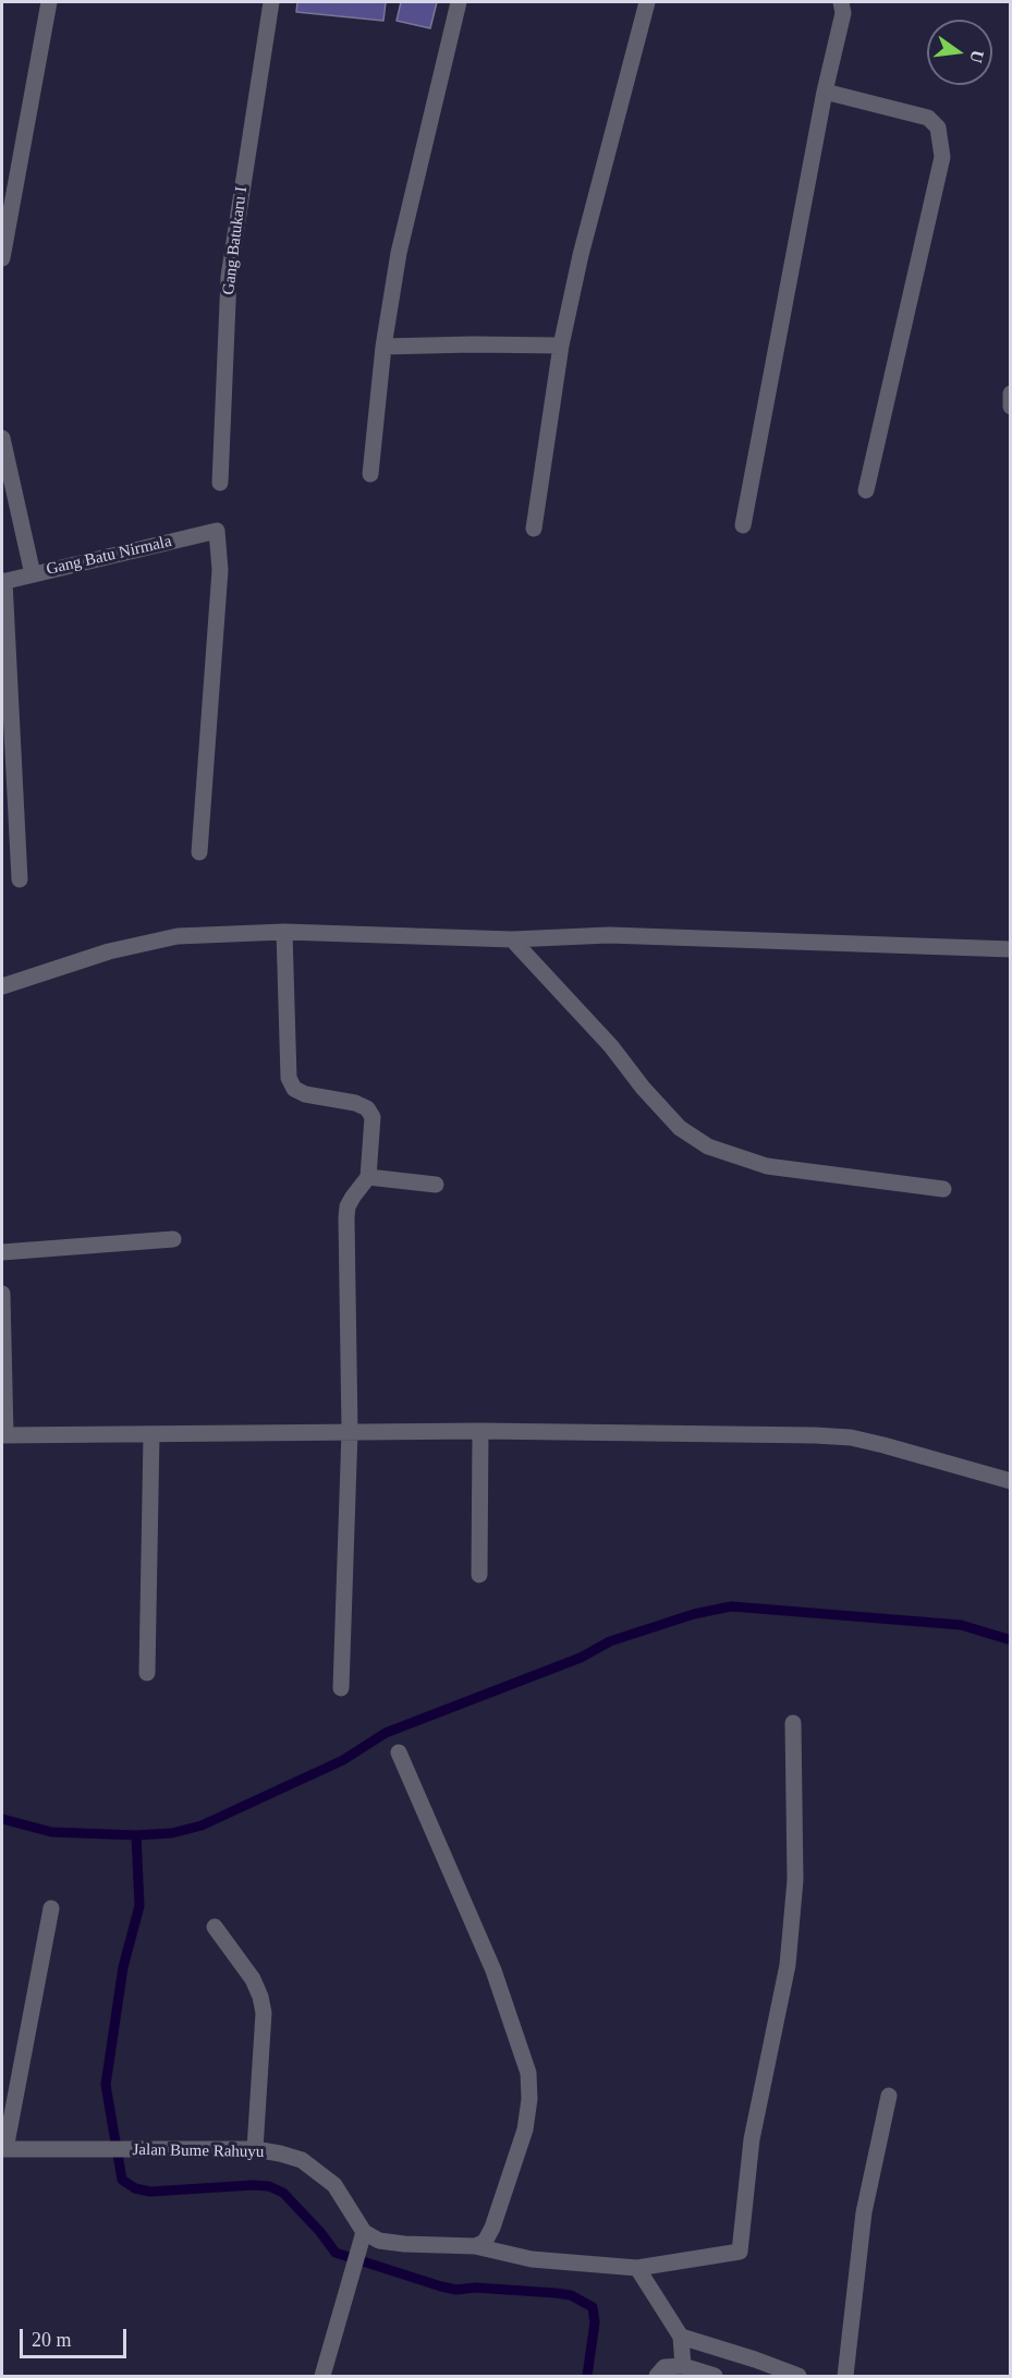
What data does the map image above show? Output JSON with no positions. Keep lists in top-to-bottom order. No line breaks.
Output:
{"streets":{"street":["Gang Batukaru I","Gang Batu Nirmala","Jalan Bume Rahuyu"]},"scale_bar":"20 m","north":"right"}
